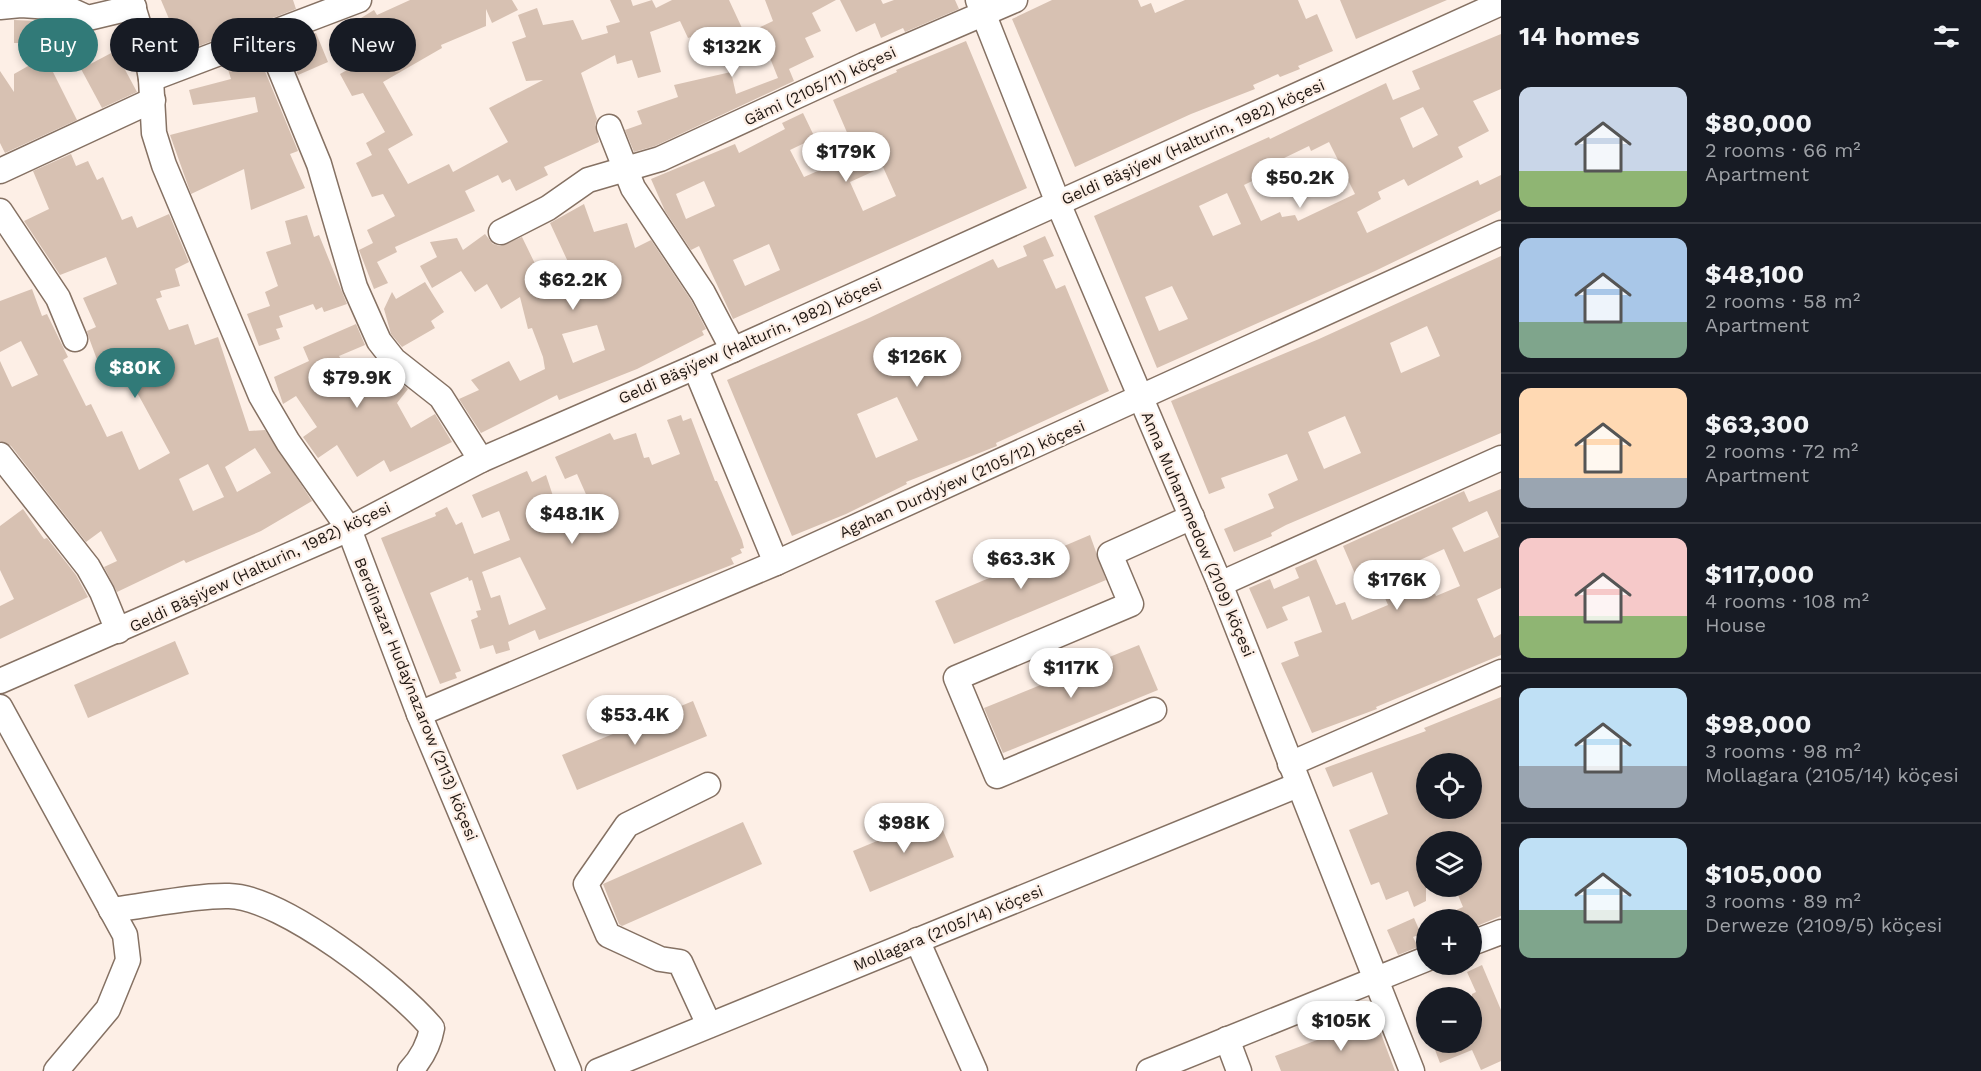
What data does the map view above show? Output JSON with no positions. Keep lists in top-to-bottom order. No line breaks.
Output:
{"streets":{"street":["Gämi (2105/11) köçesi","Geldi Bäşiýew (Halturin, 1982) köçesi","Agahan Durdyýew (2105/12) köçesi","Anna Muhammedow (2109) köçesi","Berdinazar Hudaýnazarow (2113) köçesi","Mollagara (2105/14) köçesi"]},"crossings":[["Gämi (2105/11) köçesi","Anna Muhammedow (2109) köçesi"],["Geldi Bäşiýew (Halturin, 1982) köçesi","Anna Muhammedow (2109) köçesi"],["Geldi Bäşiýew (Halturin, 1982) köçesi","Berdinazar Hudaýnazarow (2113) köçesi"],["Agahan Durdyýew (2105/12) köçesi","Anna Muhammedow (2109) köçesi"],["Agahan Durdyýew (2105/12) köçesi","Berdinazar Hudaýnazarow (2113) köçesi"],["Anna Muhammedow (2109) köçesi","Mollagara (2105/14) köçesi"]],"page":{"heading":"14 homes","chip":["Buy","Rent","Filters","New"],"price":["$132K","$179K","$50.2K","$62.2K","$126K","$80K","$79.9K","$48.1K","$63.3K","$176K","$117K","$53.4K","$98K","$105K"],"list":[{"name":"$80,000","note":"2 rooms · 66 m² · Apartment"},{"name":"$48,100","note":"2 rooms · 58 m² · Apartment"},{"name":"$63,300","note":"2 rooms · 72 m² · Apartment"},{"name":"$117,000","note":"4 rooms · 108 m² · House"},{"name":"$98,000","note":"3 rooms · 98 m² · Mollagara (2105/14) köçesi"},{"name":"$105,000","note":"3 rooms · 89 m² · Derweze (2109/5) köçesi"}],"map_buttons":["+","−"]}}
